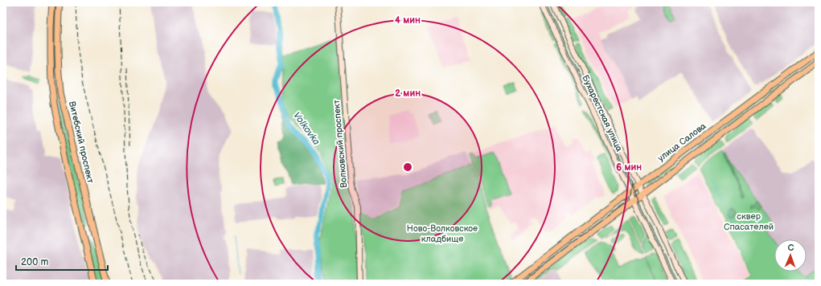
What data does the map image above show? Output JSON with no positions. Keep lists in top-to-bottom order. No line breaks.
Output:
{"streets":{"main road":["Бухарестская улица","Витебский проспект","улица Салова","Волковский проспект"]},"crossings":[["Бухарестская улица","улица Салова"]],"water":["Volkovka"],"parks":["cквер Спасателей","Ново-Волковское кладбище"],"scale_bar":"200 m","north":"top","rings":["4 мин","2 мин","6 мин"]}
